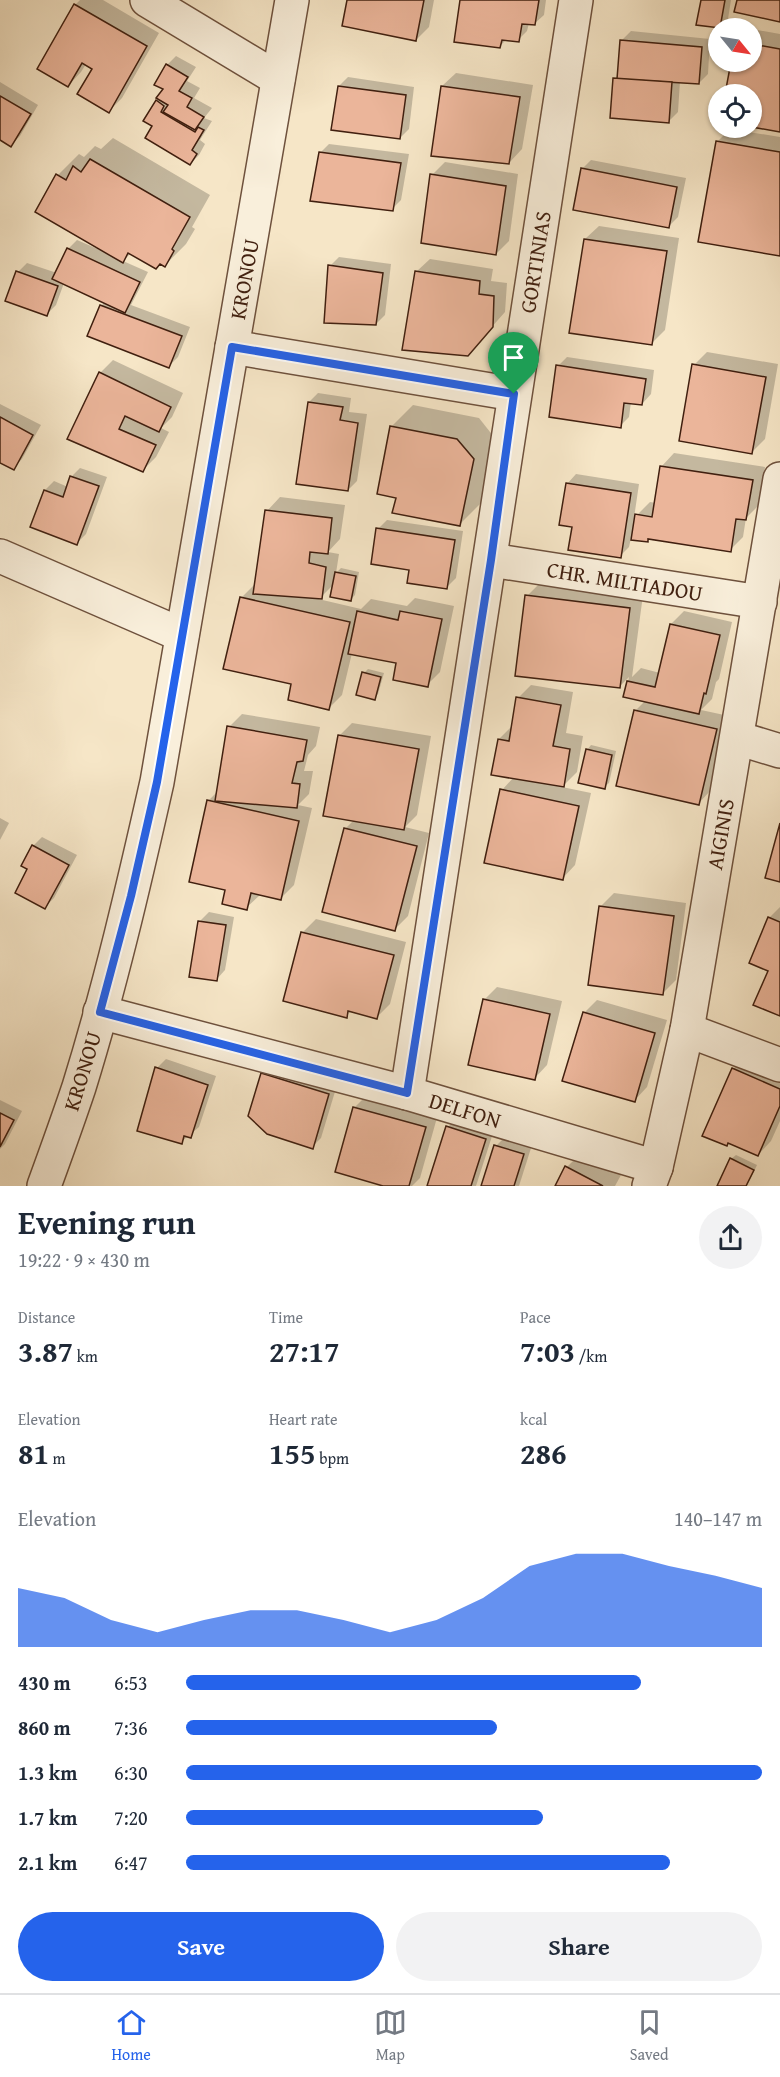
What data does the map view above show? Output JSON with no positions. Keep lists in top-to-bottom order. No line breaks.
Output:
{"streets":{"street":["GORTINIAS","KRONOU","CHR. MILTIADOU","AIGINIS","DELFON"]},"crossings":[["GORTINIAS","CHR. MILTIADOU"],["GORTINIAS","DELFON"],["KRONOU","DELFON"],["CHR. MILTIADOU","AIGINIS"],["AIGINIS","DELFON"]],"north":"bottom right","page":{"heading":["Evening run","19:22 · 9 × 430 m"],"stats":[["Distance","3.87 km"],["Time","27:17"],["Pace","7:03 /km"],["Elevation","81 m"],["Heart rate","155 bpm"],["kcal","286"]],"chart":["Elevation","140–147 m"],"list":[{"name":"430 m","note":"6:53"},{"name":"860 m","note":"7:36"},{"name":"1.3 km","note":"6:30"},{"name":"1.7 km","note":"7:20"},{"name":"2.1 km","note":"6:47"}],"buttons":["Save","Share"],"tabs":["Home","Map","Saved"]}}
